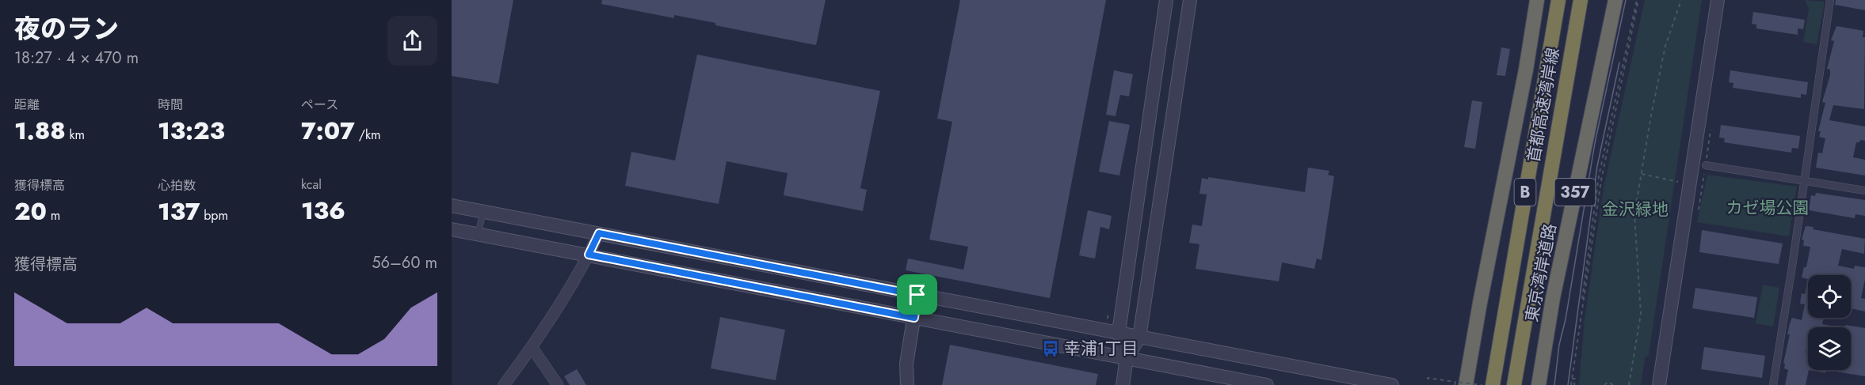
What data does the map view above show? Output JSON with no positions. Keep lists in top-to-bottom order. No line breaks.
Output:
{"streets":{"highway":["首都高速湾岸線","B","357","東京湾岸道路"]},"parks":["カゼ場公園","金沢緑地"],"places":{"bus stop":["幸浦1丁目"]},"page":{"heading":["夜のラン","18:27 · 4 × 470 m"],"stats":[["距離","1.88 km"],["時間","13:23"],["ペース","7:07 /km"],["獲得標高","20 m"],["心拍数","137 bpm"],["kcal","136"]],"chart":["獲得標高","56–60 m"]}}
